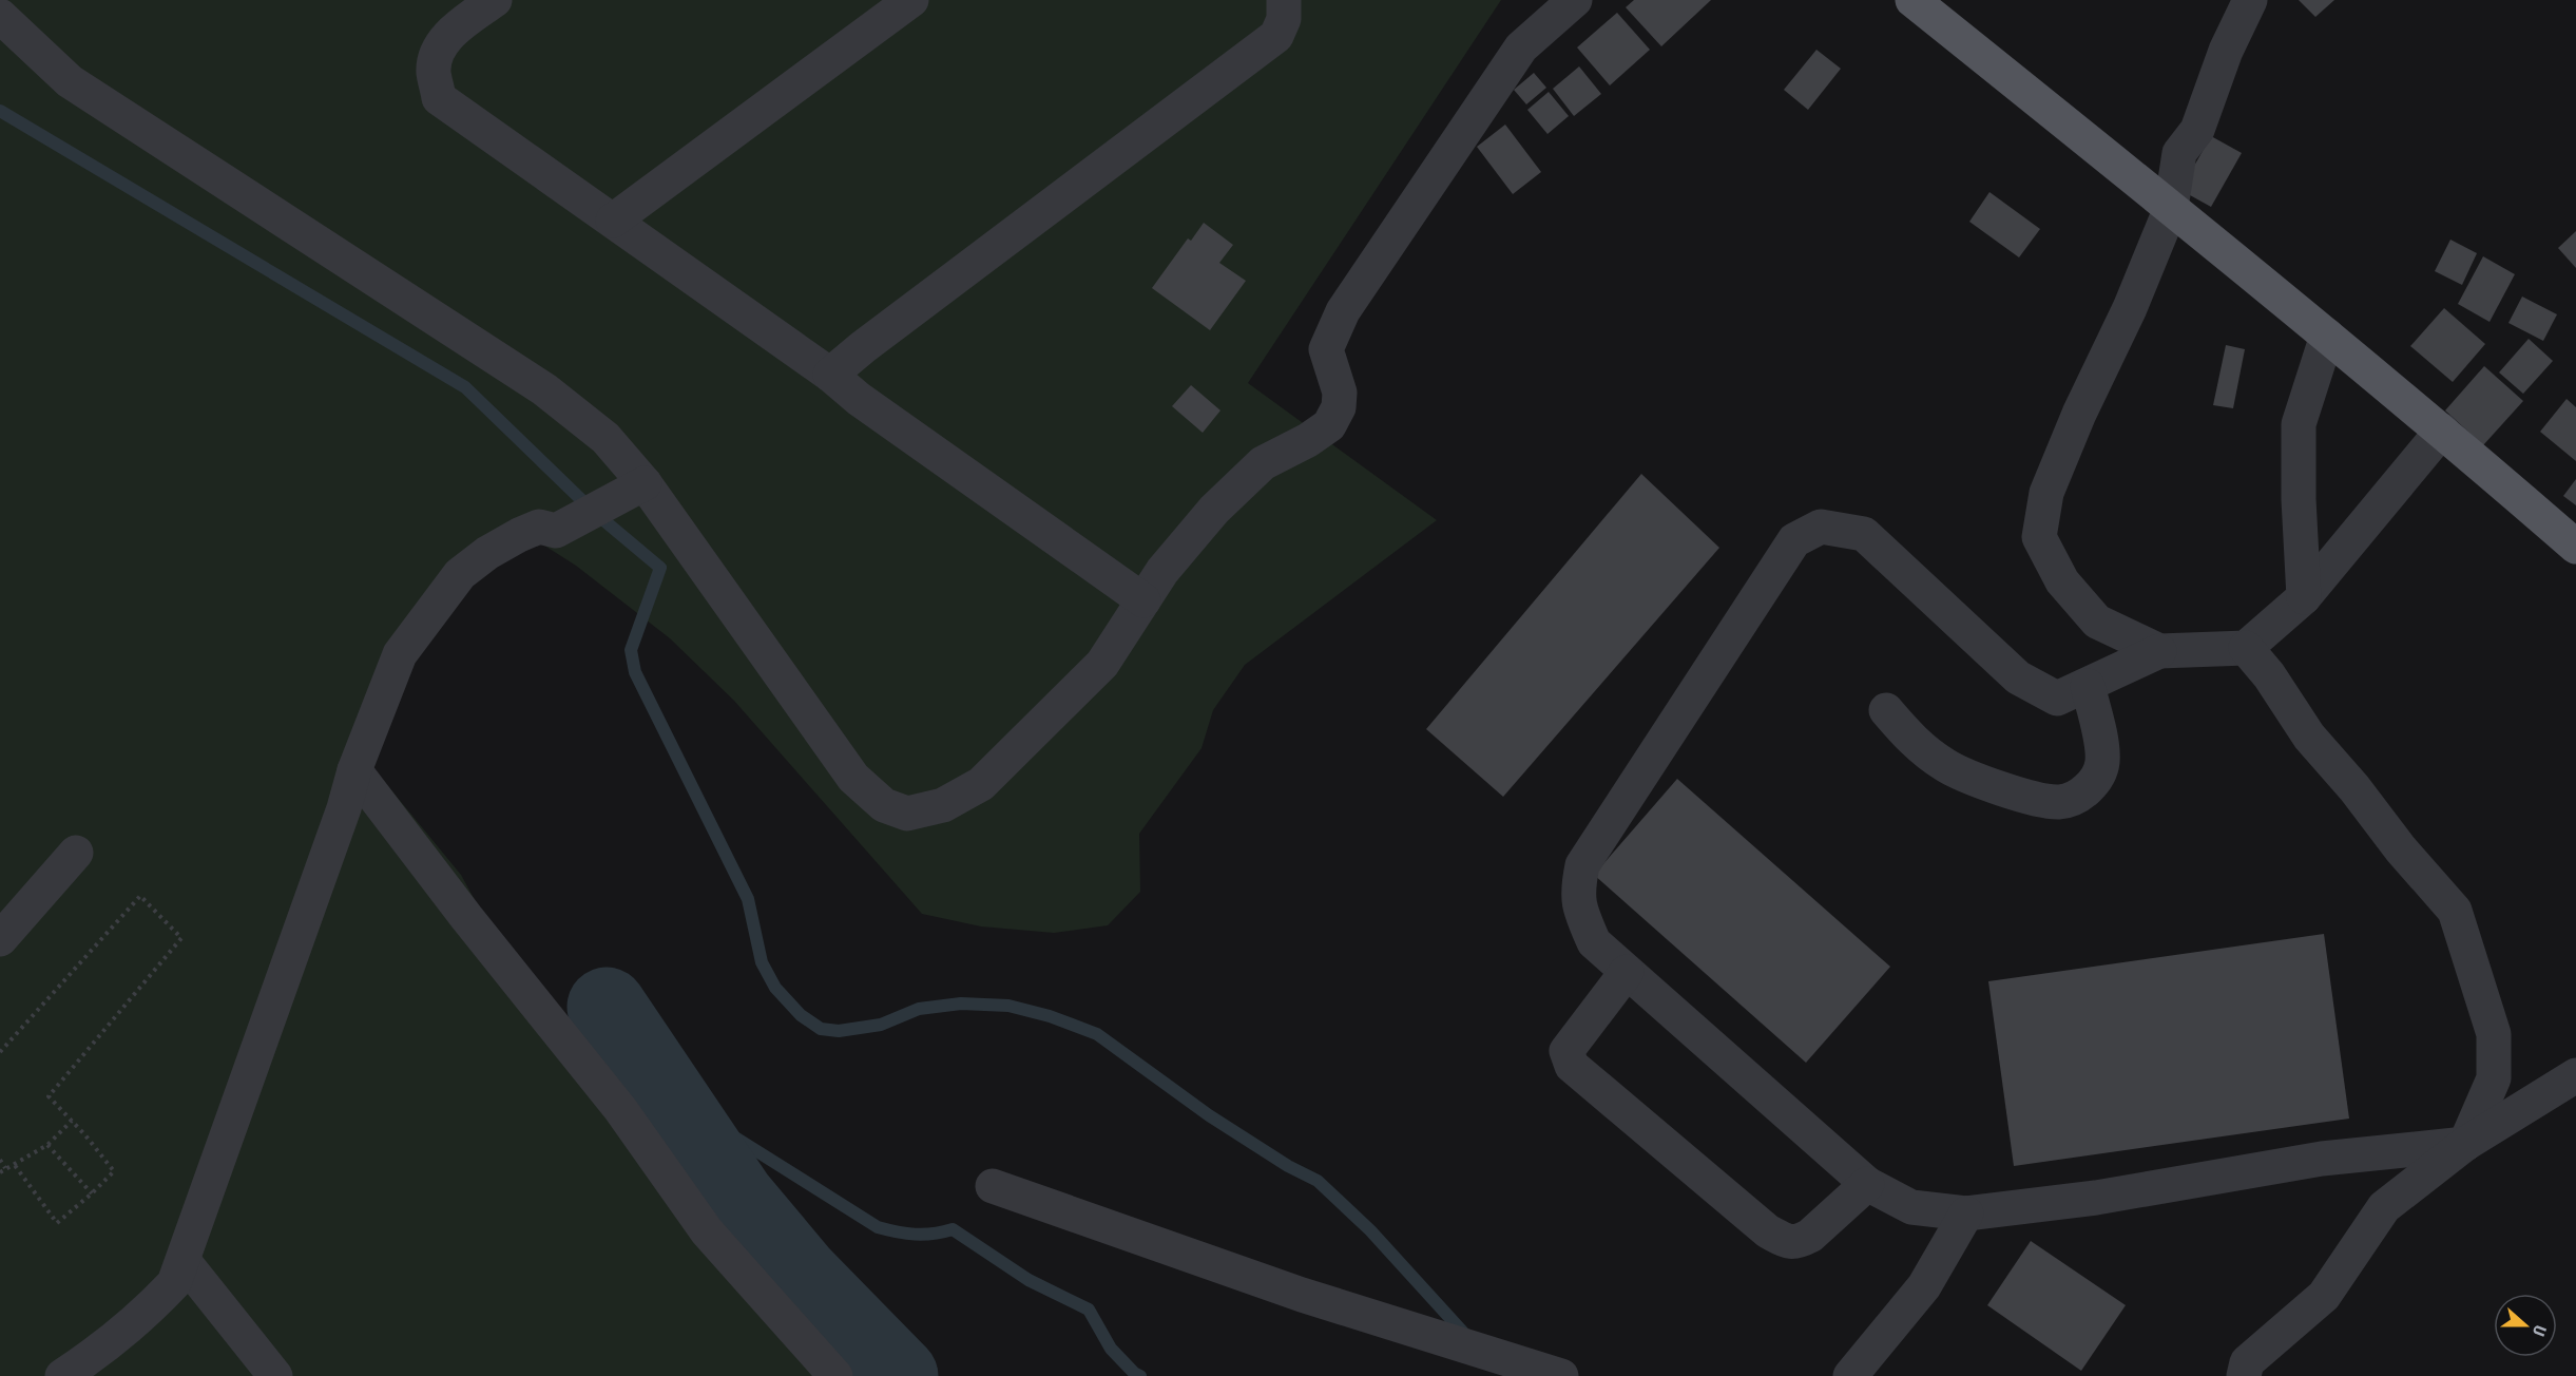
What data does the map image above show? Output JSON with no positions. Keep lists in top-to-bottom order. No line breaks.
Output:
{"north":"right"}
